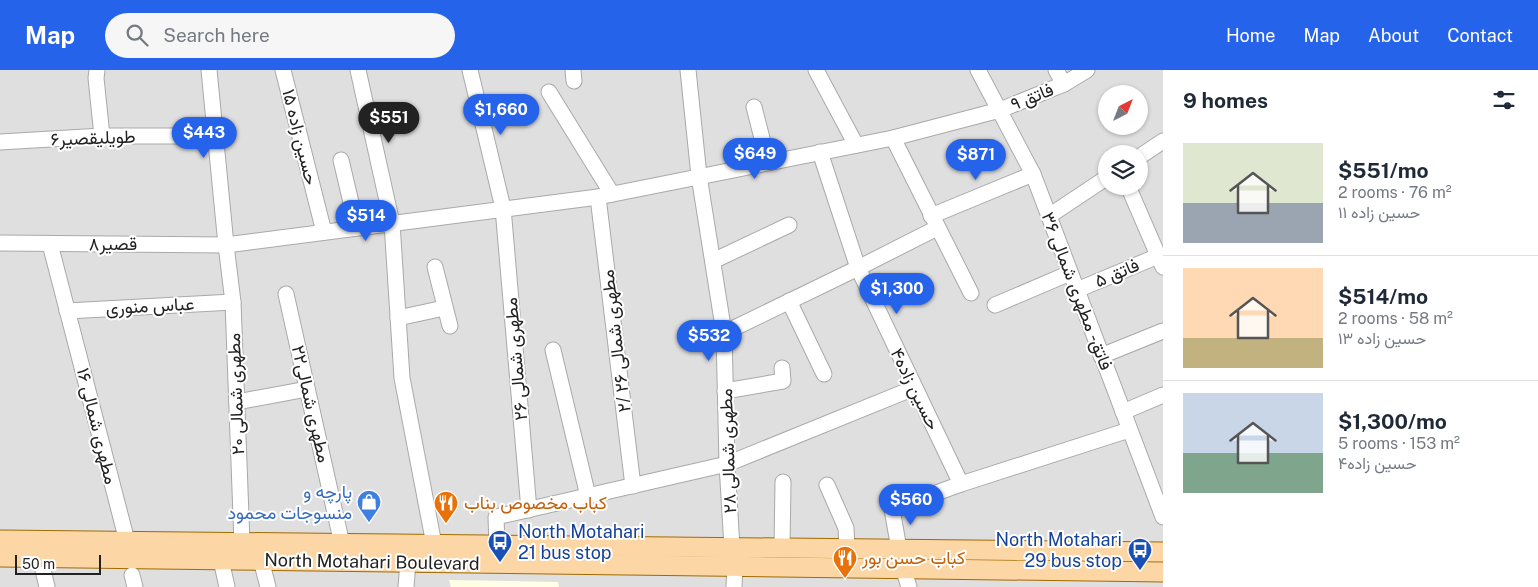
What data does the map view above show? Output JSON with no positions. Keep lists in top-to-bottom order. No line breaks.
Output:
{"streets":{"main road":["North Motahari Boulevard"],"street":["فاتق ۹","حسین زاده ۱۵","طویلیقصیر۶","قصیر۸","فاتق ۵","فاتق - مطهری شمالی ۳۶","عباس منوری","مطهری شمالی ۲۶ /۲","مطهری شمالی ۲۶","حسین زاده۴","مطهری شمالی ۲۰","مطهری شمالی۲۲","مطهری شمالی ۱۶","مطهری شمالی ۲۸"]},"crossings":[["فاتق ۹","قصیر۸"],["فاتق ۹","فاتق - مطهری شمالی ۳۶"],["فاتق ۹","مطهری شمالی ۲۶ /۲"],["فاتق ۹","حسین زاده۴"],["فاتق ۹","مطهری شمالی ۲۸"],["حسین زاده ۱۵","قصیر۸"],["طویلیقصیر۶","مطهری شمالی ۲۰"],["قصیر۸","مطهری شمالی ۲۶ /۲"],["قصیر۸","مطهری شمالی ۲۶"],["قصیر۸","مطهری شمالی ۲۰"],["قصیر۸","مطهری شمالی ۱۶"],["فاتق ۵","فاتق - مطهری شمالی ۳۶"],["عباس منوری","مطهری شمالی ۲۰"],["عباس منوری","مطهری شمالی ۱۶"],["مطهری شمالی ۲۰","North Motahari Boulevard"],["مطهری شمالی۲۲","North Motahari Boulevard"],["مطهری شمالی ۱۶","North Motahari Boulevard"],["مطهری شمالی ۲۸","North Motahari Boulevard"]],"places":{"shop":["پارچه و منسوجات محمود"],"restaurant":["كباب مخصوص بناب","كباب حسن بور"],"bus stop":["North Motahari 21 bus stop","North Motahari 29 bus stop"]},"scale_bar":"50 m","north":"top right","page":{"header":"Map","search":"Search here","nav":["Home","Map","About","Contact"],"heading":"9 homes","price":["$1,660","$551","$443","$649","$871","$514","$1,300","$532","$560"],"list":[{"name":"$551/mo","note":"2 rooms · 76 m² · حسین زاده ۱۱"},{"name":"$514/mo","note":"2 rooms · 58 m² · حسین زاده ۱۳"},{"name":"$1,300/mo","note":"5 rooms · 153 m² · حسین زاده۴"}],"scale":"50 m"}}
